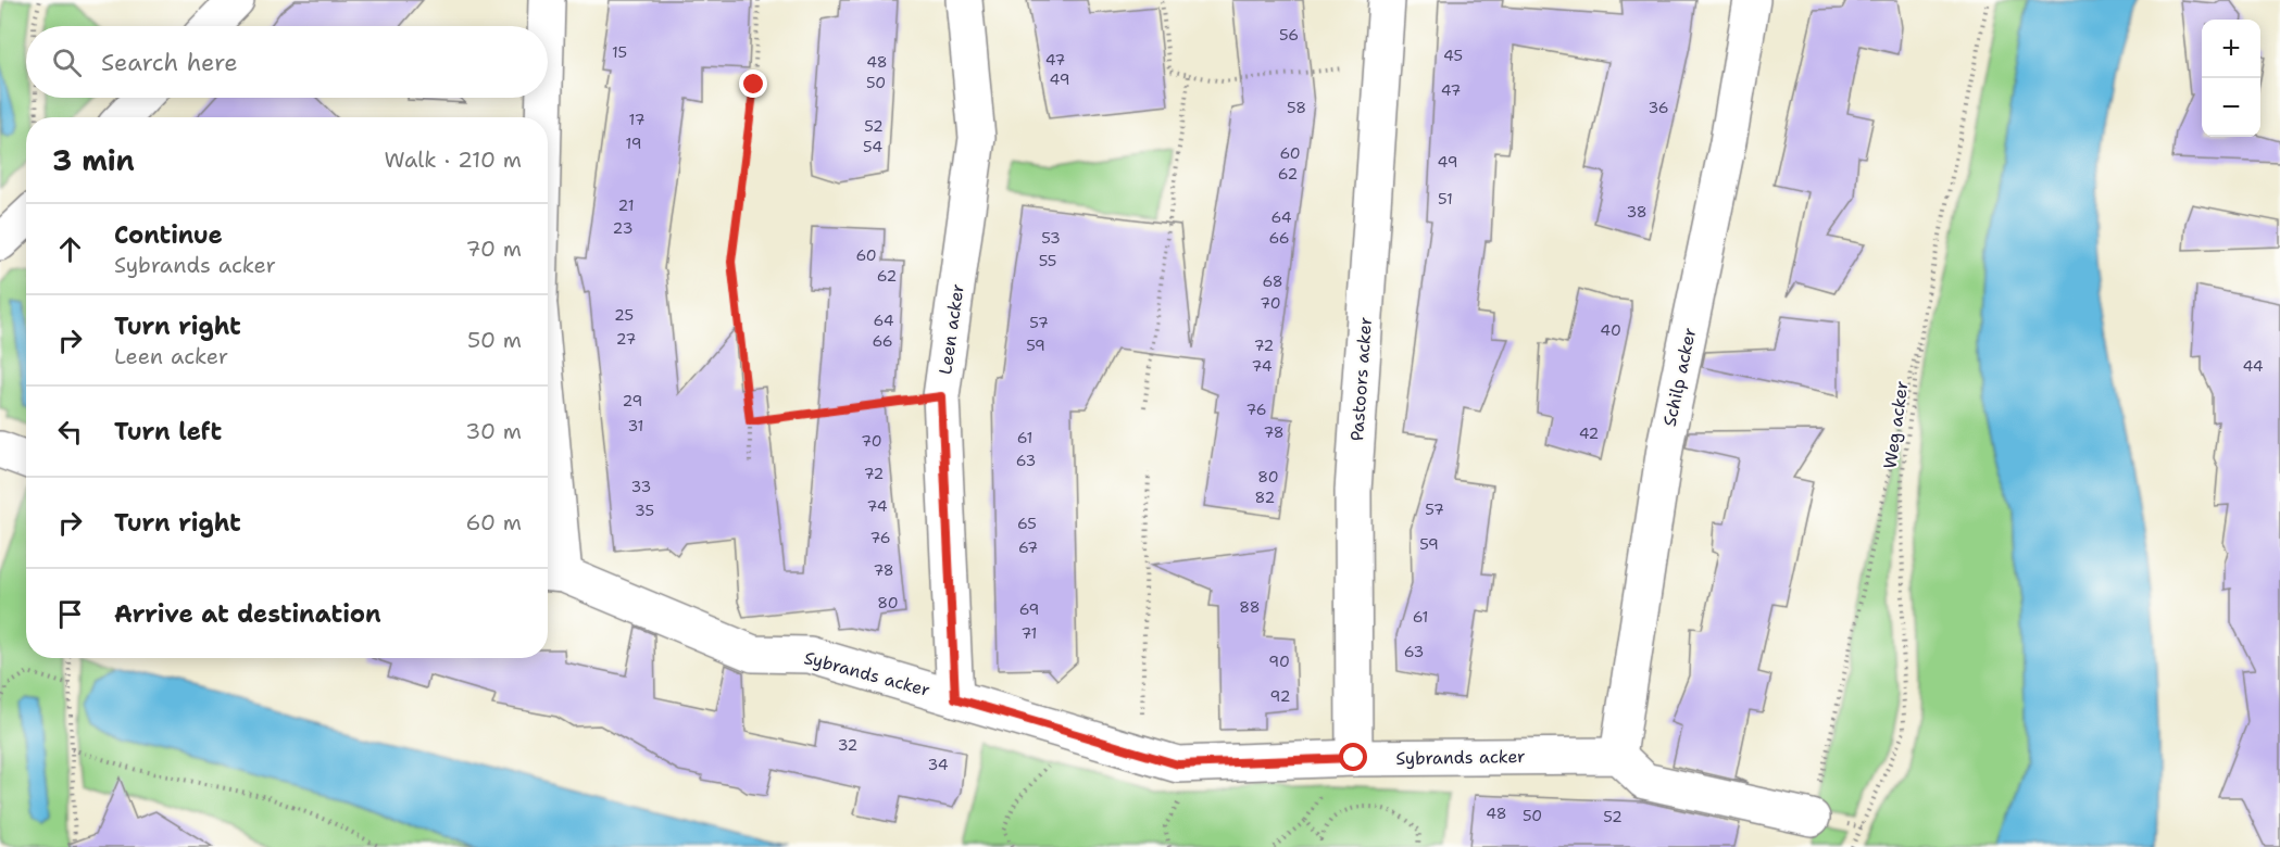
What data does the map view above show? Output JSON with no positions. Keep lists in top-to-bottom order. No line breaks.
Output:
{"streets":{"street":["Leen acker","Schilp acker","Pastoors acker","Sybrands acker"],"path":["Weg acker"]},"crossings":[["Leen acker","Sybrands acker"],["Schilp acker","Sybrands acker"],["Pastoors acker","Sybrands acker"]],"house_numbers":["56","15","45","47","48","49","50","47","58","36","17","52","19","54","60","49","62","51","21","38","64","23","53","66","60","55","62","68","70","25","64","57","40","27","66","59","72","74","44","29","76","31","78","42","61","70","63","72","80","33","82","74","57","35","65","76","59","67","78","80","88","69","61","71","63","90","92","32","34","48","50","52"],"page":{"map_buttons":["+","−"],"search":"Search here","heading":["3 min","Walk · 210 m"],"list":[["Continue","Sybrands acker","70 m"],["Turn right","Leen acker","50 m"],["Turn left","30 m"],["Turn right","60 m"],"Arrive at destination"]}}
